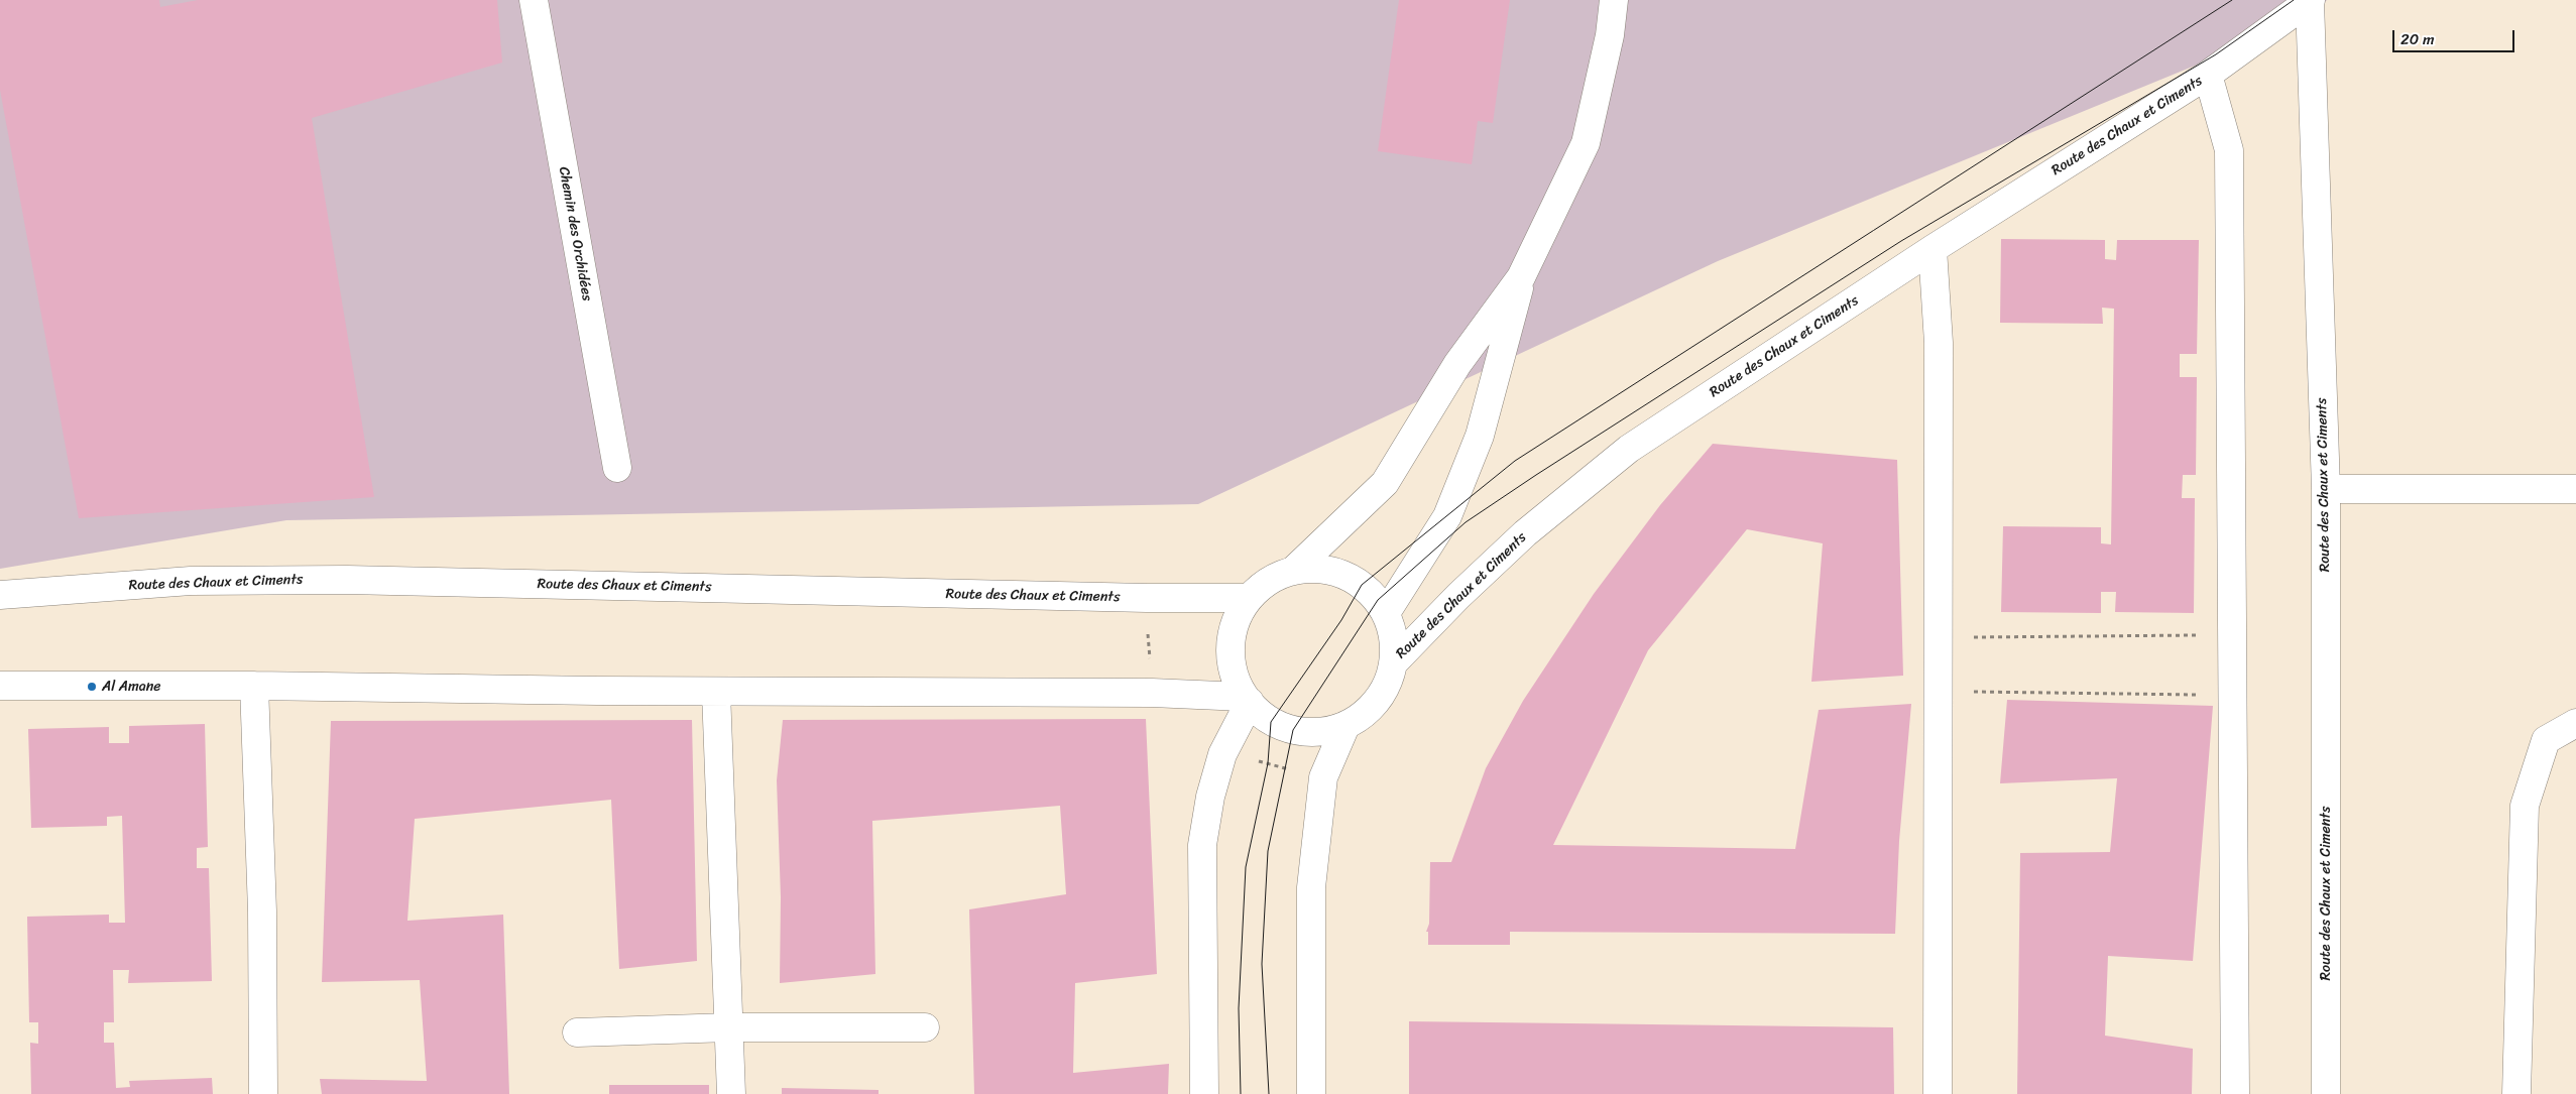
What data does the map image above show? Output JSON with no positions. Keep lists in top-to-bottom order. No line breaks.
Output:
{"streets":{"street":["Route des Chaux et Ciments","Chemin des Orchidées"]},"places":["Al Amane"],"scale_bar":"20 m"}
